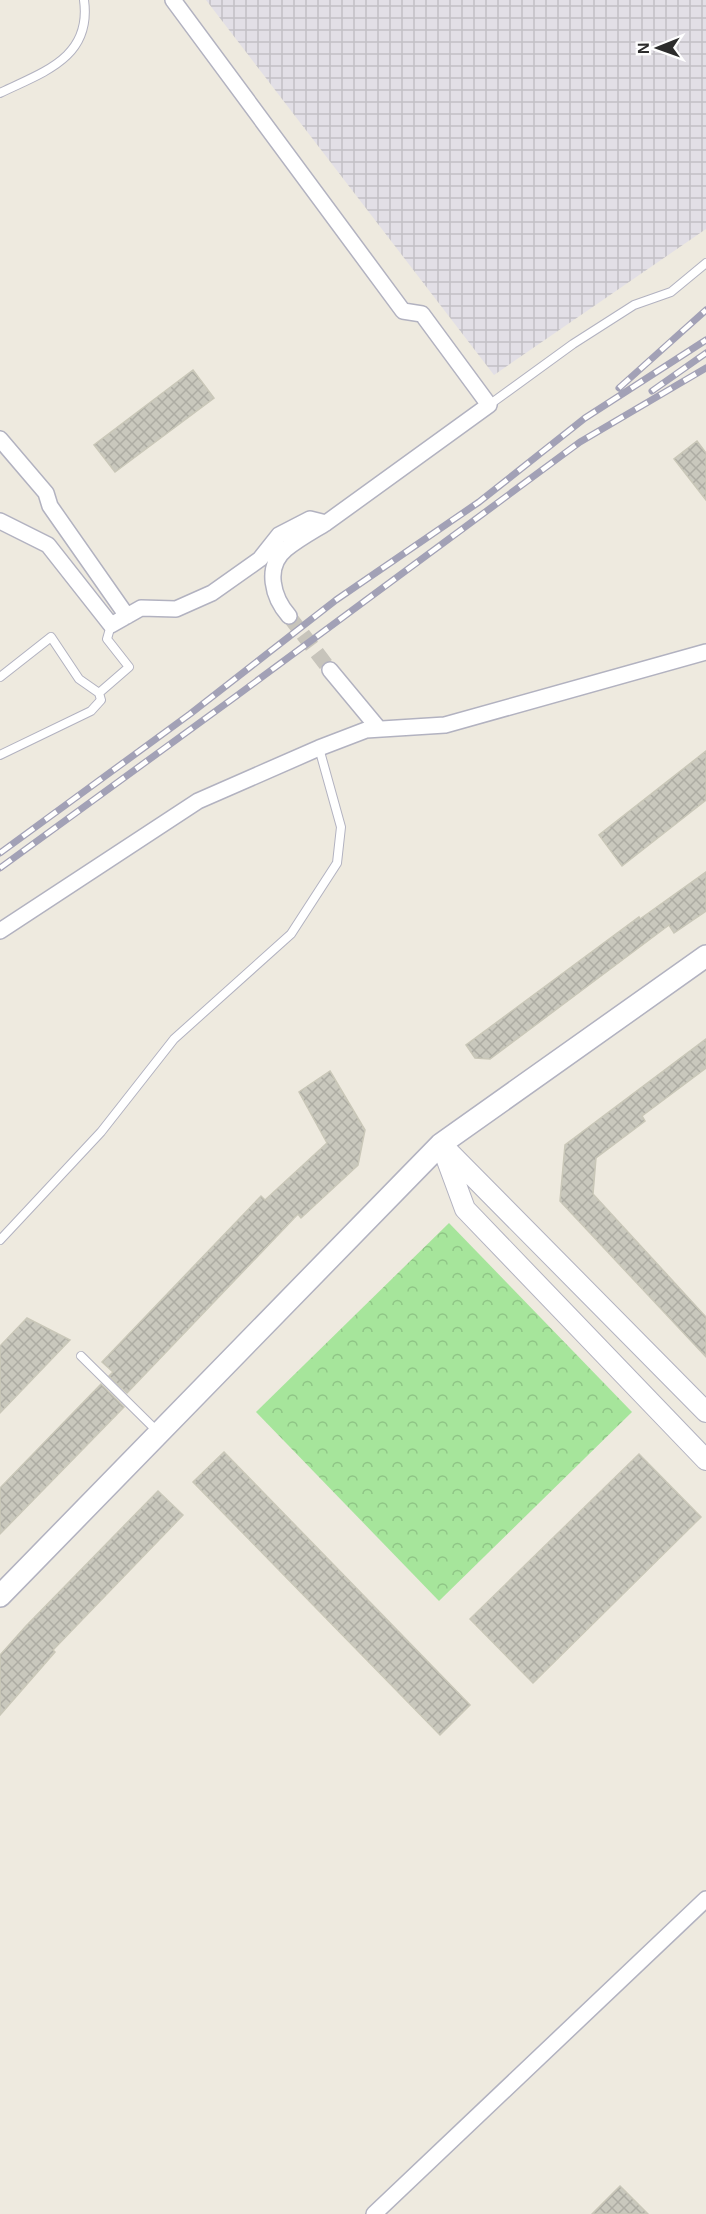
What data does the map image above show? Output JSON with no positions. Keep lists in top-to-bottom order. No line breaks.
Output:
{"north":"left"}
